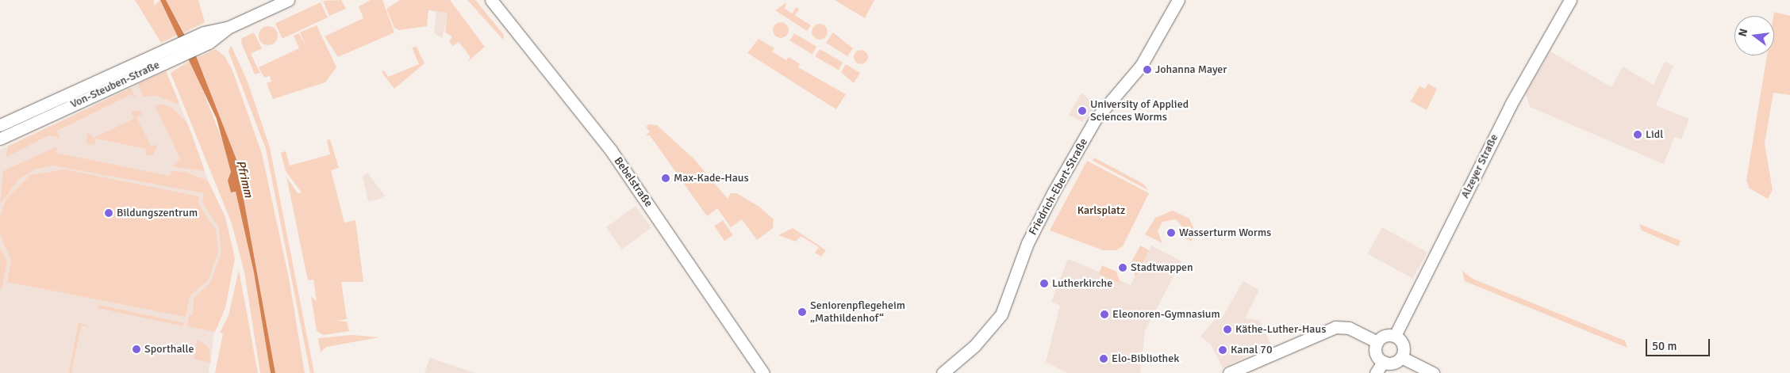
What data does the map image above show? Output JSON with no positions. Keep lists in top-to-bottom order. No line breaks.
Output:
{"streets":{"street":["Von-Steuben-Straße","Alzeyer Straße","Bebelstraße","Friedrich-Ebert-Straße"]},"water":["Pfrimm"],"parks":["Karlsplatz"],"places":["Johanna Mayer","University of Applied Sciences Worms","Lidl","Max-Kade-Haus","Bildungszentrum","Wasserturm Worms","Stadtwappen","Lutherkirche","Seniorenpflegeheim „Mathildenhof“","Eleonoren-Gymnasium","Käthe-Luther-Haus","Sporthalle","Kanal 70","Elo-Bibliothek"],"scale_bar":"50 m","north":"left"}
